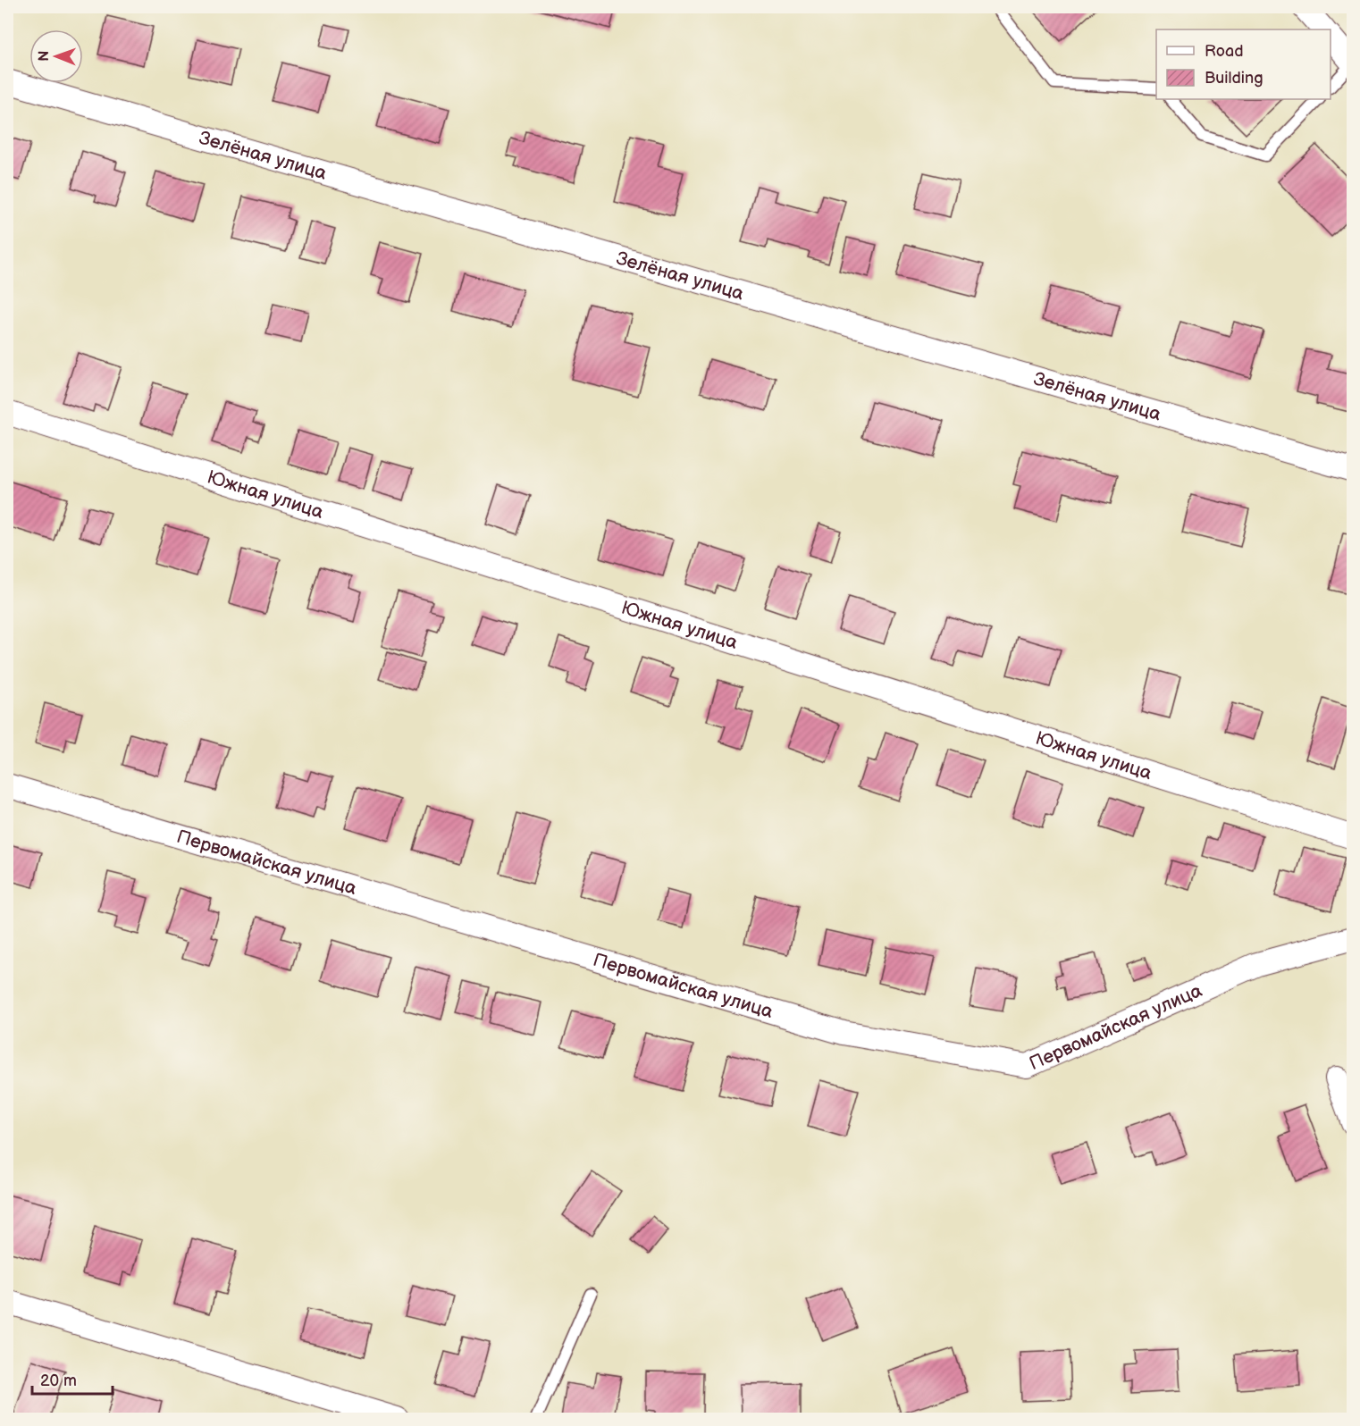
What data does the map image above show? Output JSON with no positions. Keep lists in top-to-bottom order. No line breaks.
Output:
{"streets":{"street":["Зелёная улица","Южная улица","Первомайская улица"]},"legend":["Road","Building"],"scale_bar":"20 m","north":"left"}
